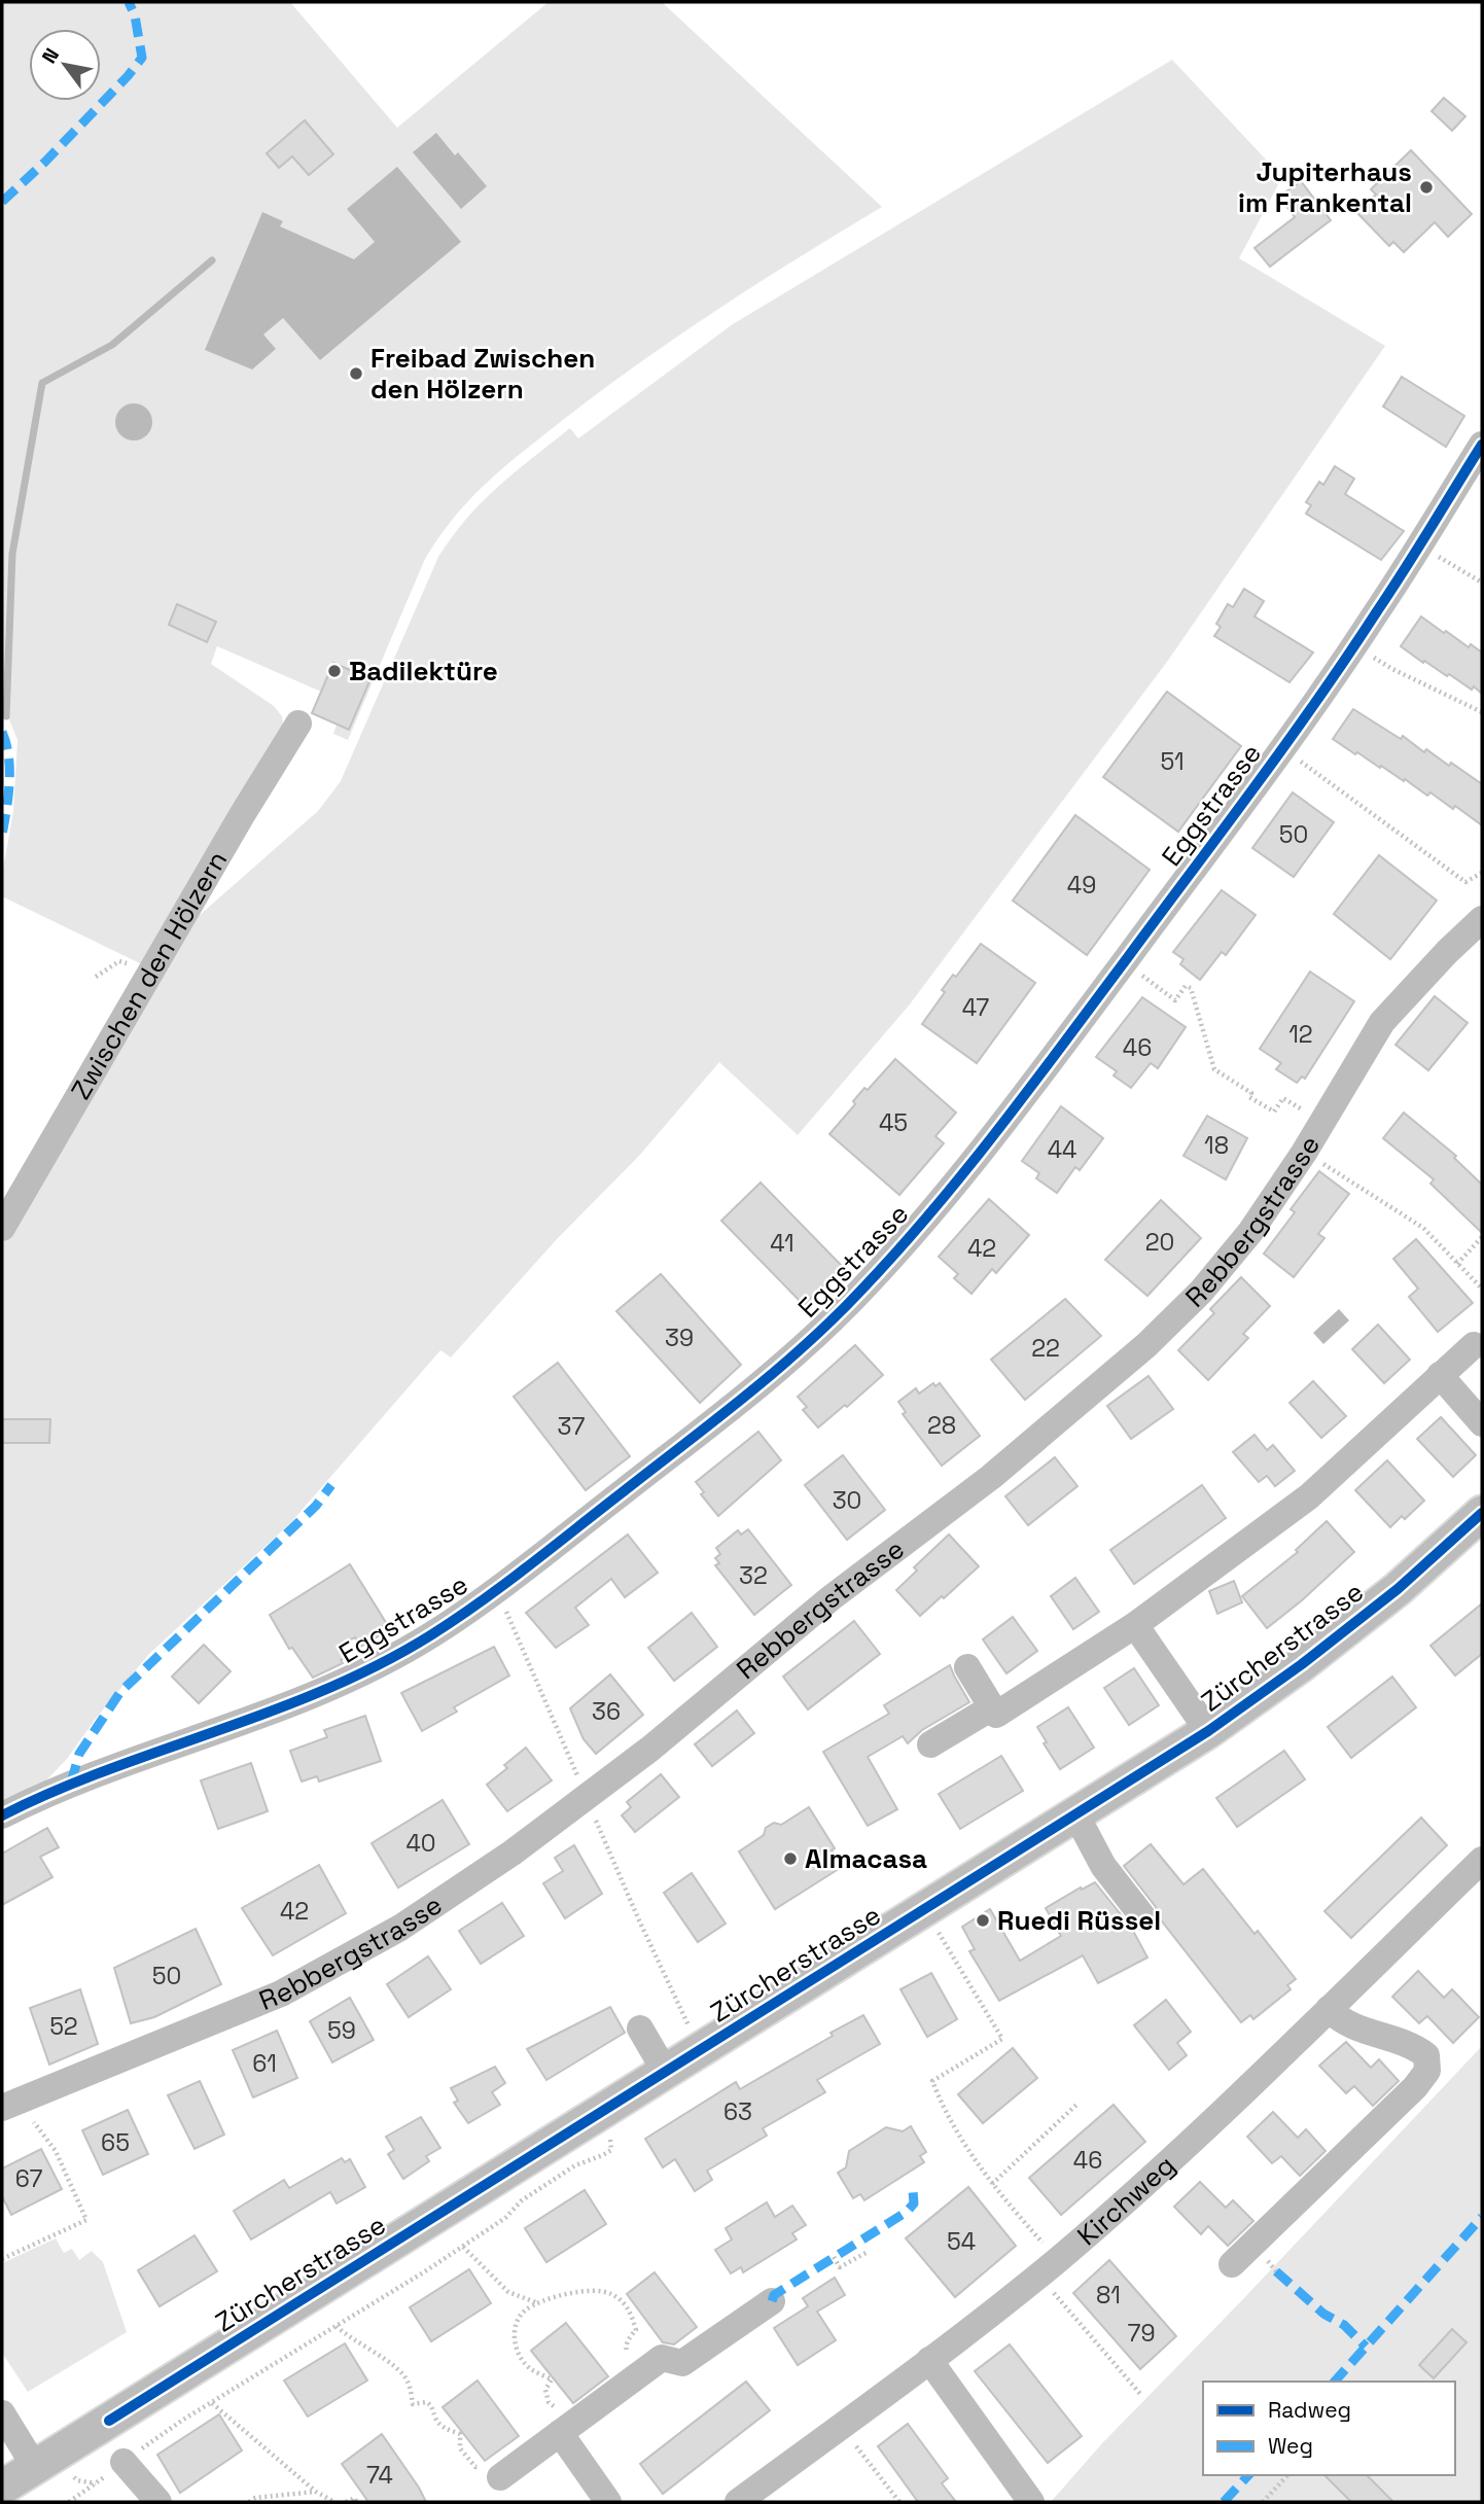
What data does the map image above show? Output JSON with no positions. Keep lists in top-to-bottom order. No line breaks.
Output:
{"streets":{"main road":["Zürcherstrasse"],"street":["Eggstrasse","Zwischen den Hölzern","Rebbergstrasse","Kirchweg"]},"places":["Jupiterhaus im Frankental","Freibad Zwischen den Hölzern","Badilektüre","Almacasa","Ruedi Rüssel"],"house_numbers":["51","50","49","47","12","46","45","18","44","20","41","42","39","22","28","37","30","32","36","40","42","50","52","59","61","63","65","46","67","54","81","79","74"],"legend":["Radweg","Weg"],"north":"top left"}
